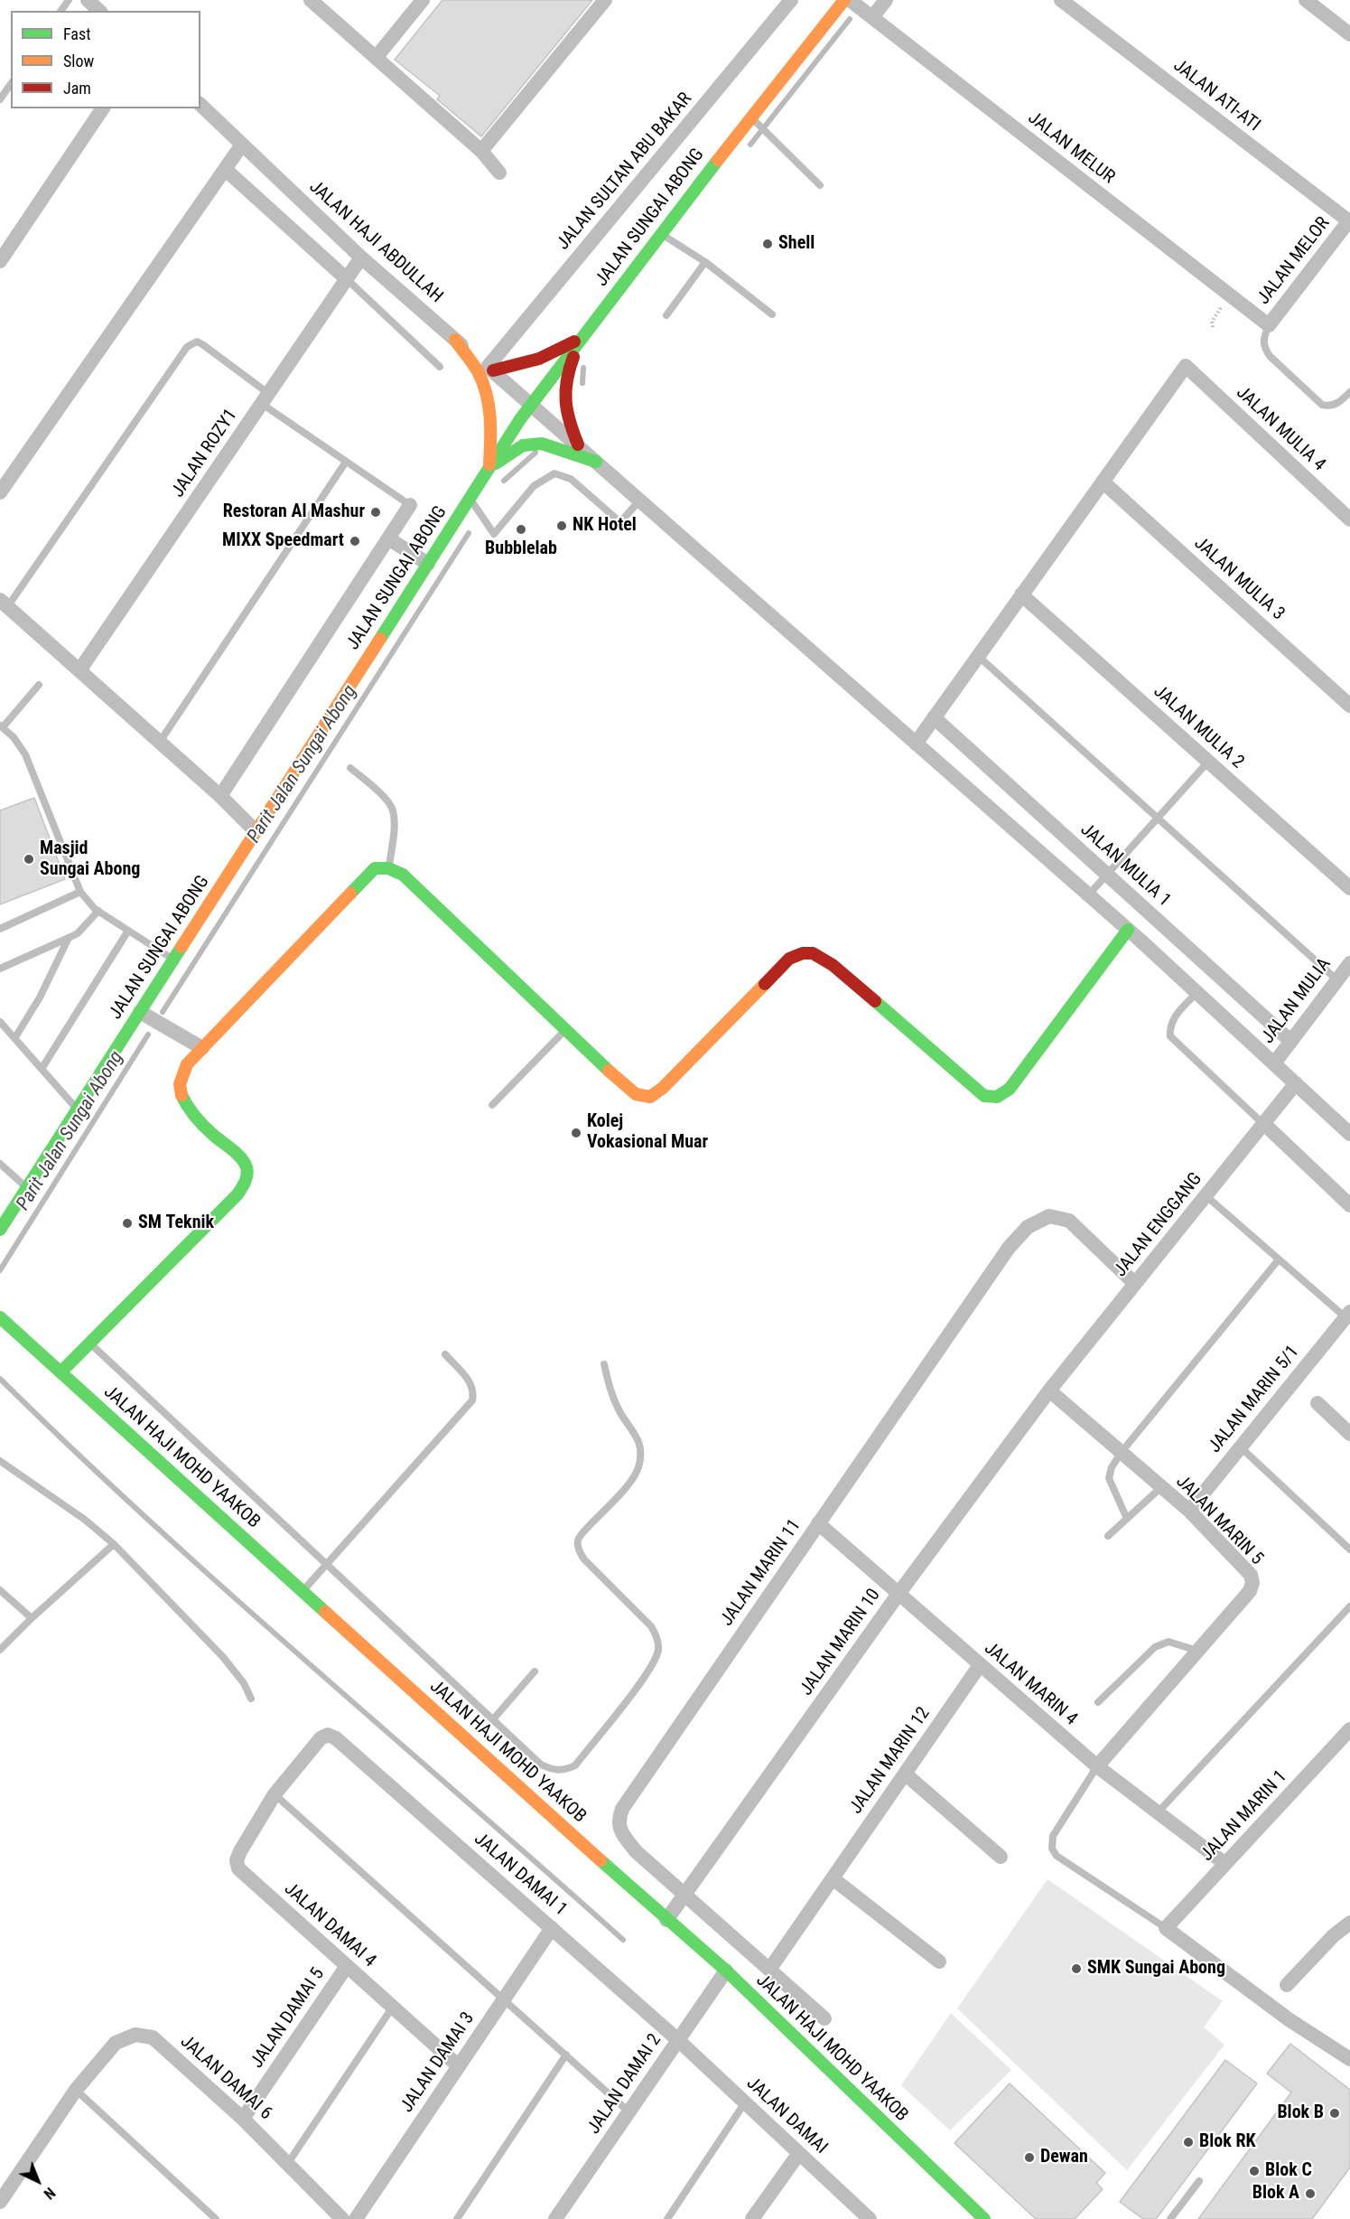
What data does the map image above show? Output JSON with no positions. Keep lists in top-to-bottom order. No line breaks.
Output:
{"streets":{"street":["JALAN ATI-ATI","JALAN MELUR","JALAN SULTAN ABU BAKAR","JALAN SUNGAI ABONG","JALAN HAJI ABDULLAH","JALAN MELOR","JALAN MULIA 4","JALAN ROZY1","JALAN MULIA 3","JALAN MULIA 2","JALAN MULIA 1","JALAN MULIA","JALAN ENGGANG","JALAN MARIN 5/1","JALAN HAJI MOHD YAAKOB","JALAN MARIN 5","JALAN MARIN 11","JALAN MARIN 10","JALAN MARIN 4","JALAN MARIN 12","JALAN MARIN 1","JALAN DAMAI 1","JALAN DAMAI 4","JALAN DAMAI 5","JALAN DAMAI 3","JALAN DAMAI 6","JALAN DAMAI 2","JALAN DAMAI"]},"crossings":[["JALAN ATI-ATI","JALAN MELOR"],["JALAN MELUR","JALAN MELOR"],["JALAN SULTAN ABU BAKAR","JALAN HAJI ABDULLAH"],["JALAN SUNGAI ABONG","JALAN HAJI ABDULLAH"],["JALAN HAJI ABDULLAH","JALAN ROZY1"],["JALAN HAJI ABDULLAH","JALAN MULIA"],["JALAN HAJI ABDULLAH","JALAN ENGGANG"],["JALAN MULIA 4","JALAN MULIA 3"],["JALAN MULIA 1","JALAN MULIA"],["JALAN ENGGANG","JALAN MARIN 5"],["JALAN ENGGANG","JALAN MARIN 11"],["JALAN ENGGANG","JALAN MARIN 10"],["JALAN MARIN 5/1","JALAN MARIN 5"],["JALAN HAJI MOHD YAAKOB","JALAN MARIN 10"],["JALAN HAJI MOHD YAAKOB","JALAN DAMAI 2"],["JALAN MARIN 5","JALAN MARIN 10"],["JALAN MARIN 5","JALAN MARIN 4"],["JALAN MARIN 11","JALAN MARIN 10"],["JALAN MARIN 11","JALAN MARIN 4"],["JALAN MARIN 11","JALAN MARIN 12"],["JALAN MARIN 10","JALAN MARIN 4"],["JALAN MARIN 4","JALAN MARIN 12"],["JALAN MARIN 4","JALAN MARIN 1"],["JALAN DAMAI 1","JALAN DAMAI 4"],["JALAN DAMAI 1","JALAN DAMAI 3"],["JALAN DAMAI 1","JALAN DAMAI 2"],["JALAN DAMAI 1","JALAN DAMAI"],["JALAN DAMAI 4","JALAN DAMAI 5"],["JALAN DAMAI 4","JALAN DAMAI 3"],["JALAN DAMAI 5","JALAN DAMAI 6"],["JALAN DAMAI 2","JALAN DAMAI"]],"water":["Parit Jalan Sungai Abong"],"places":["Shell","Restoran Al Mashur","NK Hotel","Bubblelab","MIXX Speedmart","Masjid Sungai Abong","Kolej Vokasional Muar","SM Teknik","SMK Sungai Abong","Blok B","Blok RK","Dewan","Blok C","Blok A"],"legend":["Fast","Slow","Jam"],"north":"bottom right"}
